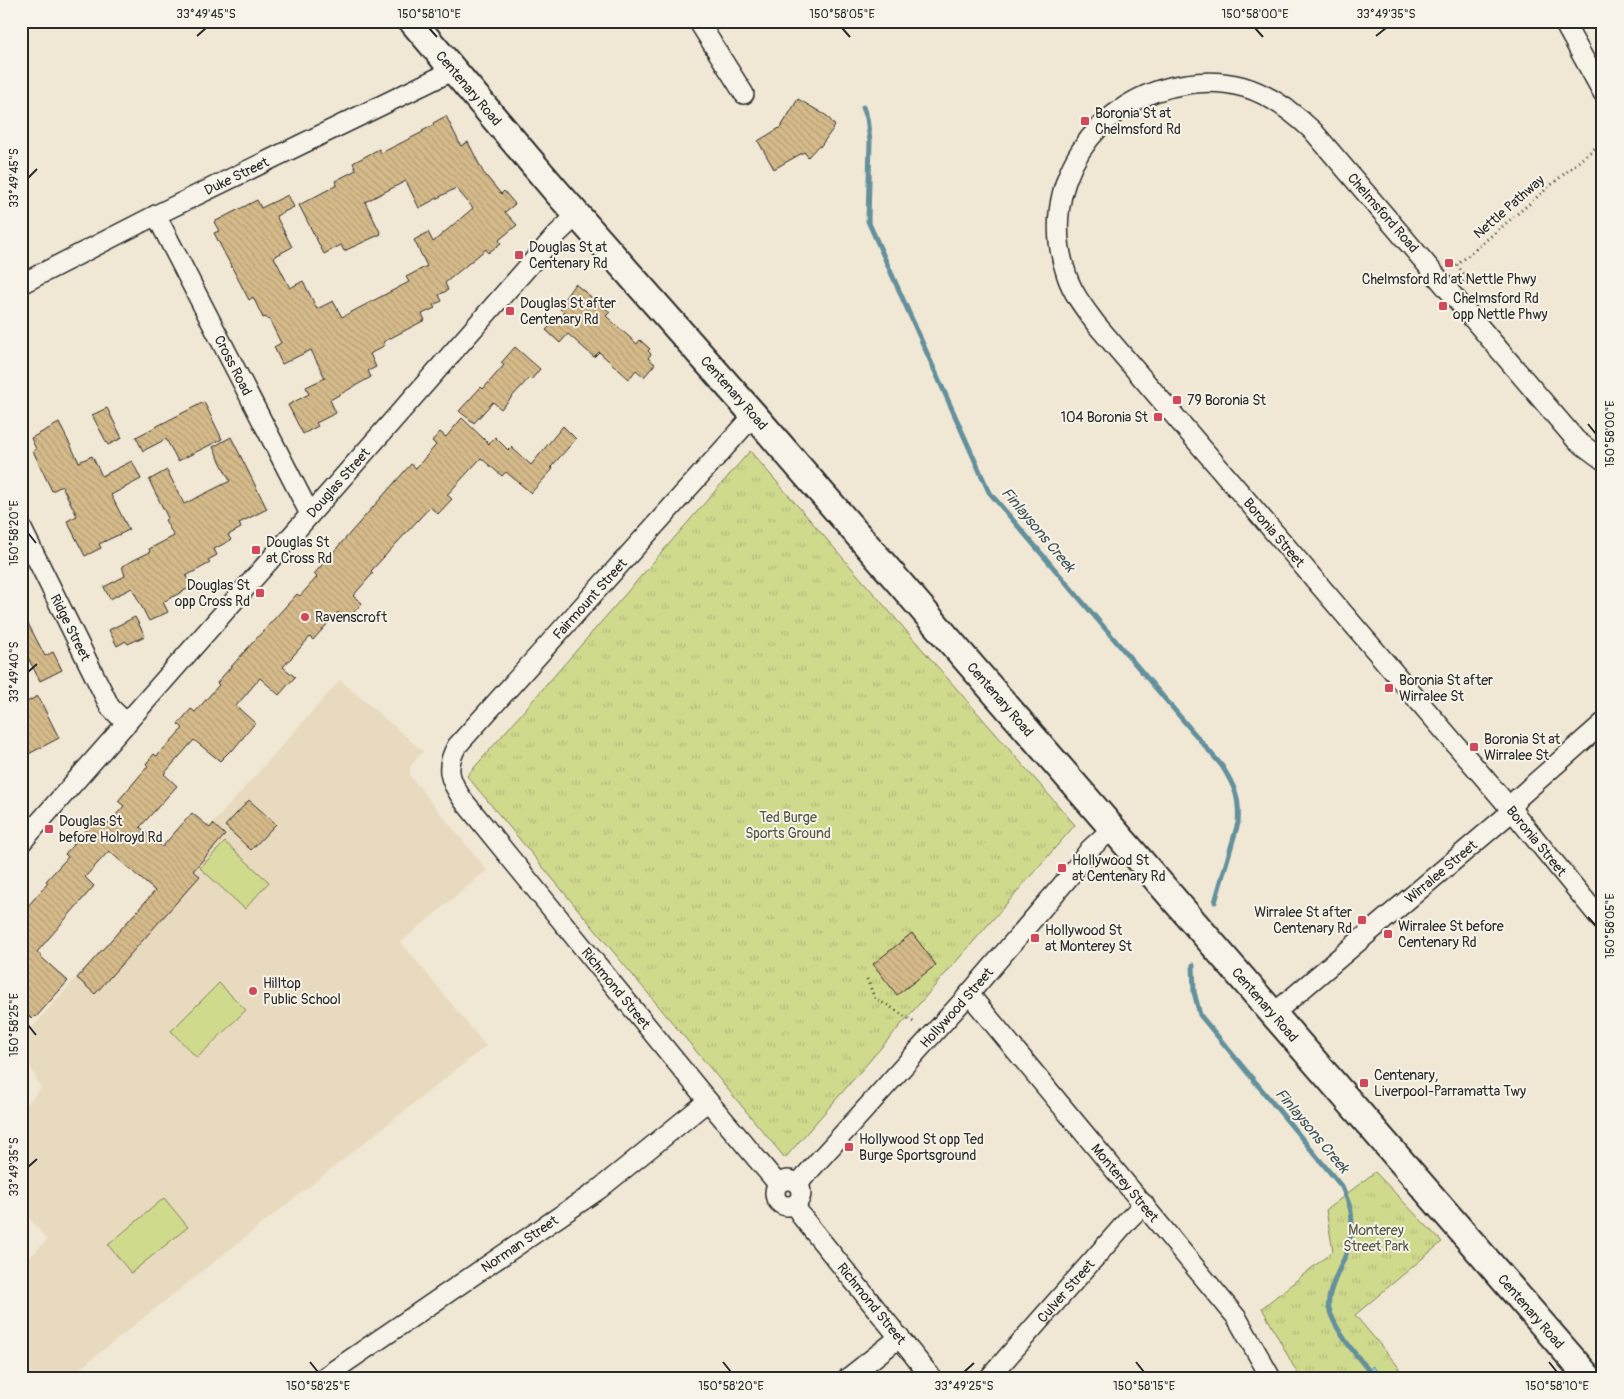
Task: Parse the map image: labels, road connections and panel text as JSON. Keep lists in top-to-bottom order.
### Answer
{
  "streets": {
    "main road": ["Centenary Road"],
    "street": [
      "Duke Street",
      "Chelmsford Road",
      "Cross Road",
      "Douglas Street",
      "Boronia Street",
      "Fairmount Street",
      "Ridge Street",
      "Wirralee Street",
      "Richmond Street",
      "Hollywood Street",
      "Monterey Street",
      "Norman Street",
      "Culver Street"
    ],
    "path": ["Nettle Pathway"]
  },
  "crossings": [
    ["Centenary Road", "Duke Street"],
    ["Centenary Road", "Douglas Street"],
    ["Centenary Road", "Fairmount Street"],
    ["Centenary Road", "Wirralee Street"],
    ["Centenary Road", "Hollywood Street"],
    ["Duke Street", "Cross Road"],
    ["Nettle Pathway", "Chelmsford Road"],
    ["Chelmsford Road", "Boronia Street"],
    ["Cross Road", "Douglas Street"],
    ["Douglas Street", "Ridge Street"],
    ["Boronia Street", "Wirralee Street"],
    ["Fairmount Street", "Richmond Street"],
    ["Richmond Street", "Hollywood Street"],
    ["Richmond Street", "Norman Street"],
    ["Hollywood Street", "Monterey Street"],
    ["Monterey Street", "Culver Street"]
  ],
  "water": ["Finlaysons Creek"],
  "parks": ["Ted Burge Sports Ground", "Monterey Street Park"],
  "places": {
    "transit": [
      "Boronia St at Chelmsford Rd",
      "Douglas St at Centenary Rd",
      "Chelmsford Rd at Nettle Phwy",
      "Chelmsford Rd opp Nettle Phwy",
      "Douglas St after Centenary Rd",
      "79 Boronia St",
      "104 Boronia St",
      "Douglas St at Cross Rd",
      "Douglas St opp Cross Rd",
      "Boronia St after Wirralee St",
      "Boronia St at Wirralee St",
      "Douglas St before Holroyd Rd",
      "Hollywood St at Centenary Rd",
      "Wirralee St after Centenary Rd",
      "Wirralee St before Centenary Rd",
      "Hollywood St at Monterey St",
      "Centenary, Liverpool-Parramatta Twy",
      "Hollywood St opp Ted Burge Sportsground"
    ],
    "other": ["Ravenscroft", "Hilltop Public School"]
  },
  "coordinates": [
    "33°49'45\"S",
    "150°58'10\"E",
    "150°58'05\"E",
    "150°58'00\"E",
    "33°49'35\"S",
    "150°58'20\"E",
    "33°49'40\"S",
    "150°58'25\"E",
    "33°49'25\"S",
    "150°58'15\"E"
  ]
}
